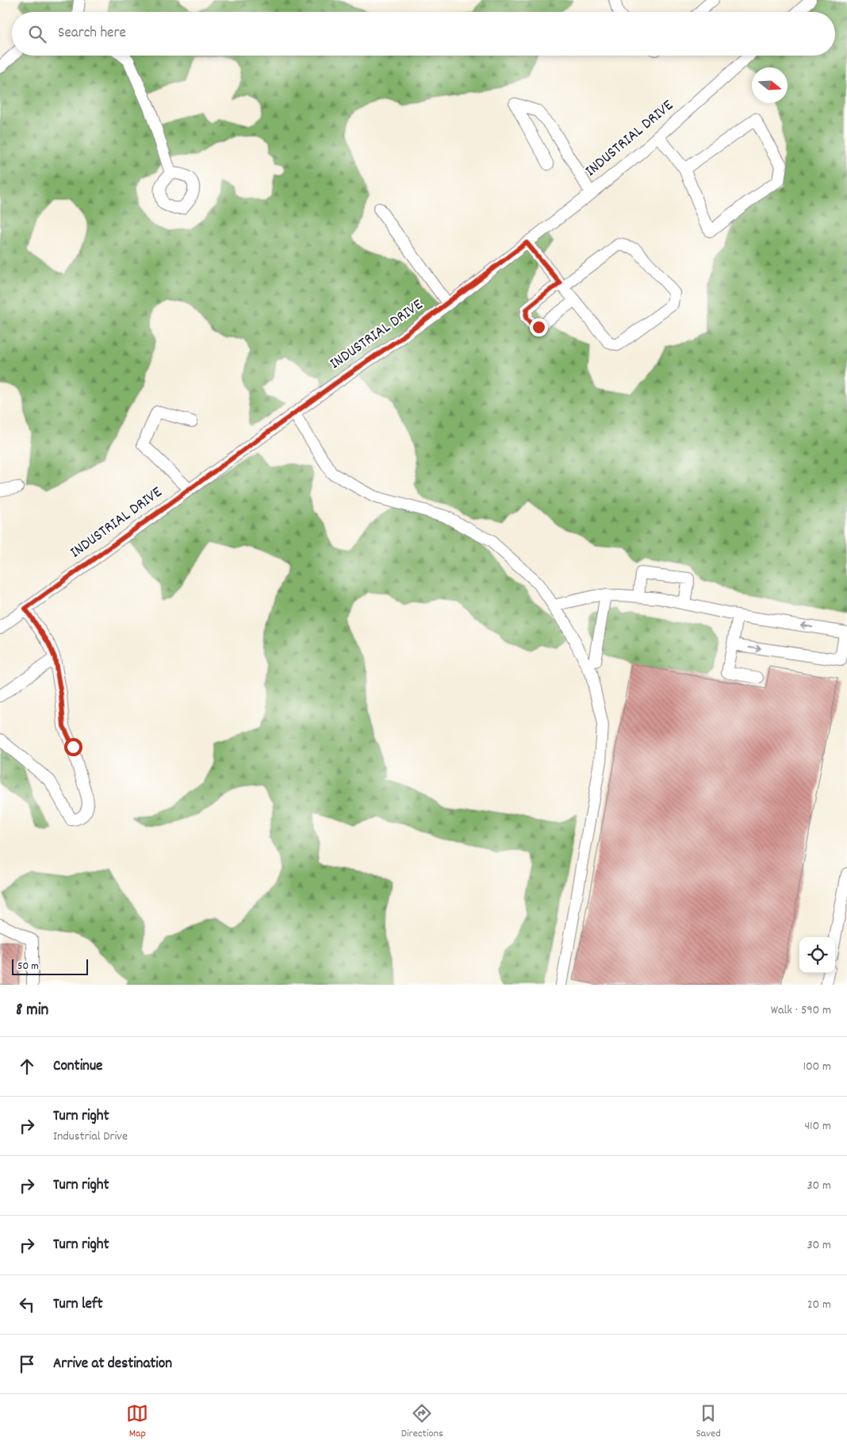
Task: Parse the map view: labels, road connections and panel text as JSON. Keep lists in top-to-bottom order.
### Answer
{
  "streets": {
    "street": ["INDUSTRIAL DRIVE"]
  },
  "scale_bar": "50 m",
  "north": "right",
  "page": {
    "search": "Search here",
    "scale": "50 m",
    "heading": ["8 min", "Walk · 590 m"],
    "list": [
      ["Continue", "100 m"],
      ["Turn right", "Industrial Drive", "410 m"],
      ["Turn right", "30 m"],
      ["Turn right", "30 m"],
      ["Turn left", "20 m"],
      "Arrive at destination"
    ],
    "nav": ["Map", "Directions", "Saved"]
  }
}
